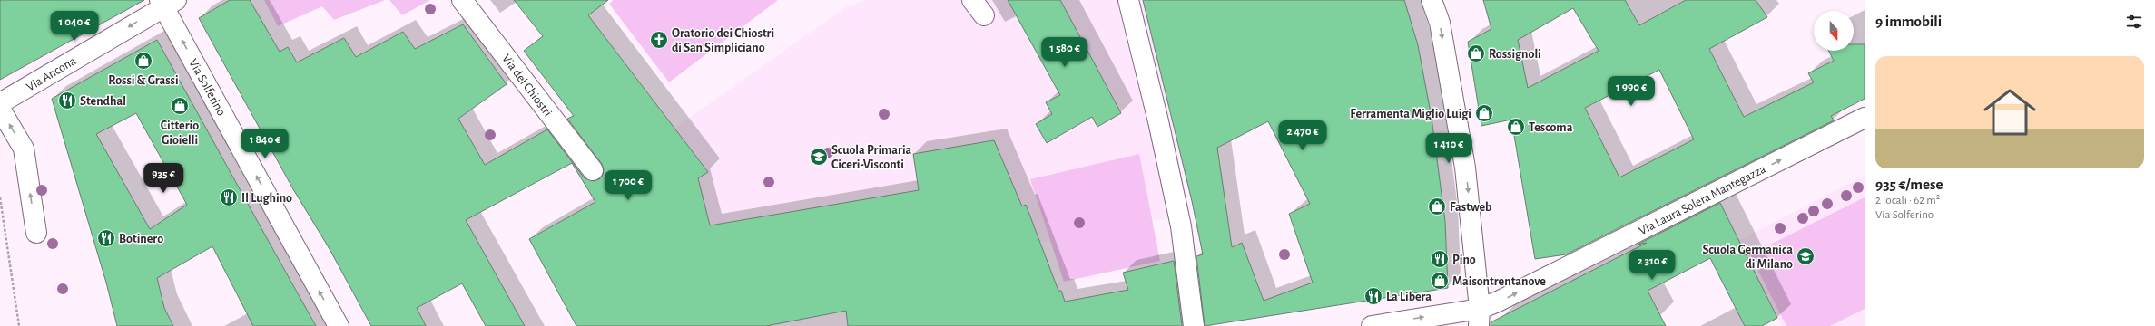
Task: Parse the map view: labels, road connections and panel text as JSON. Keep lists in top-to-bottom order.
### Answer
{
  "streets": {
    "street": [
      "Via Ancona",
      "Via dei Chiostri",
      "Via Solferino",
      "Via Laura Solera Mantegazza"
    ]
  },
  "crossings": [
    ["Via Ancona", "Via Solferino"]
  ],
  "one_way": ["Via Ancona", "Via Solferino", "Via Laura Solera Mantegazza"],
  "places": {
    "church": ["Oratorio dei Chiostri di San Simpliciano"],
    "shop": [
      "Rossignoli",
      "Rossi & Grassi",
      "Citterio Gioielli",
      "Ferramenta Miglio Luigi",
      "Tescoma",
      "Fastweb",
      "Maisontrentanove"
    ],
    "restaurant": [
      "Stendhal",
      "Il Lughino",
      "Botinero",
      "Pino",
      "La Libera"
    ],
    "school or university": ["Scuola Primaria Ciceri-Visconti", "Scuola Germanica di Milano"]
  },
  "north": "bottom",
  "page": {
    "heading": "9 immobili",
    "price": [
      "1 040 €",
      "1 580 €",
      "1 990 €",
      "2 470 €",
      "1 840 €",
      "1 410 €",
      "935 €",
      "1 700 €",
      "2 310 €"
    ],
    "list": [
      {
        "name": "935 €/mese",
        "note": "2 locali · 62 m² · Via Solferino"
      }
    ]
  }
}
